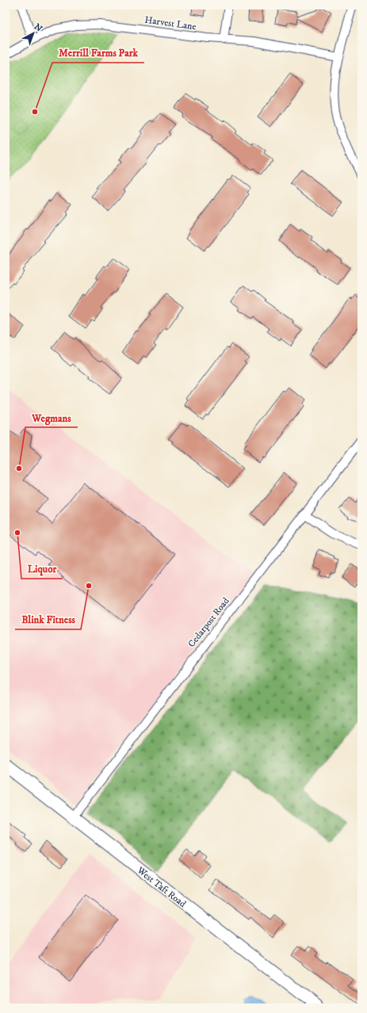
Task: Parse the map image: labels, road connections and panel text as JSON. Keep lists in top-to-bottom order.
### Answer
{
  "streets": {
    "main road": ["West Taft Road"],
    "street": ["Harvest Lane", "Cedarpost Road"]
  },
  "crossings": [
    ["Cedarpost Road", "West Taft Road"]
  ],
  "places": [
    "Merrill Farms Park",
    "Wegmans",
    "Liquor",
    "Blink Fitness"
  ],
  "north": "top right"
}
